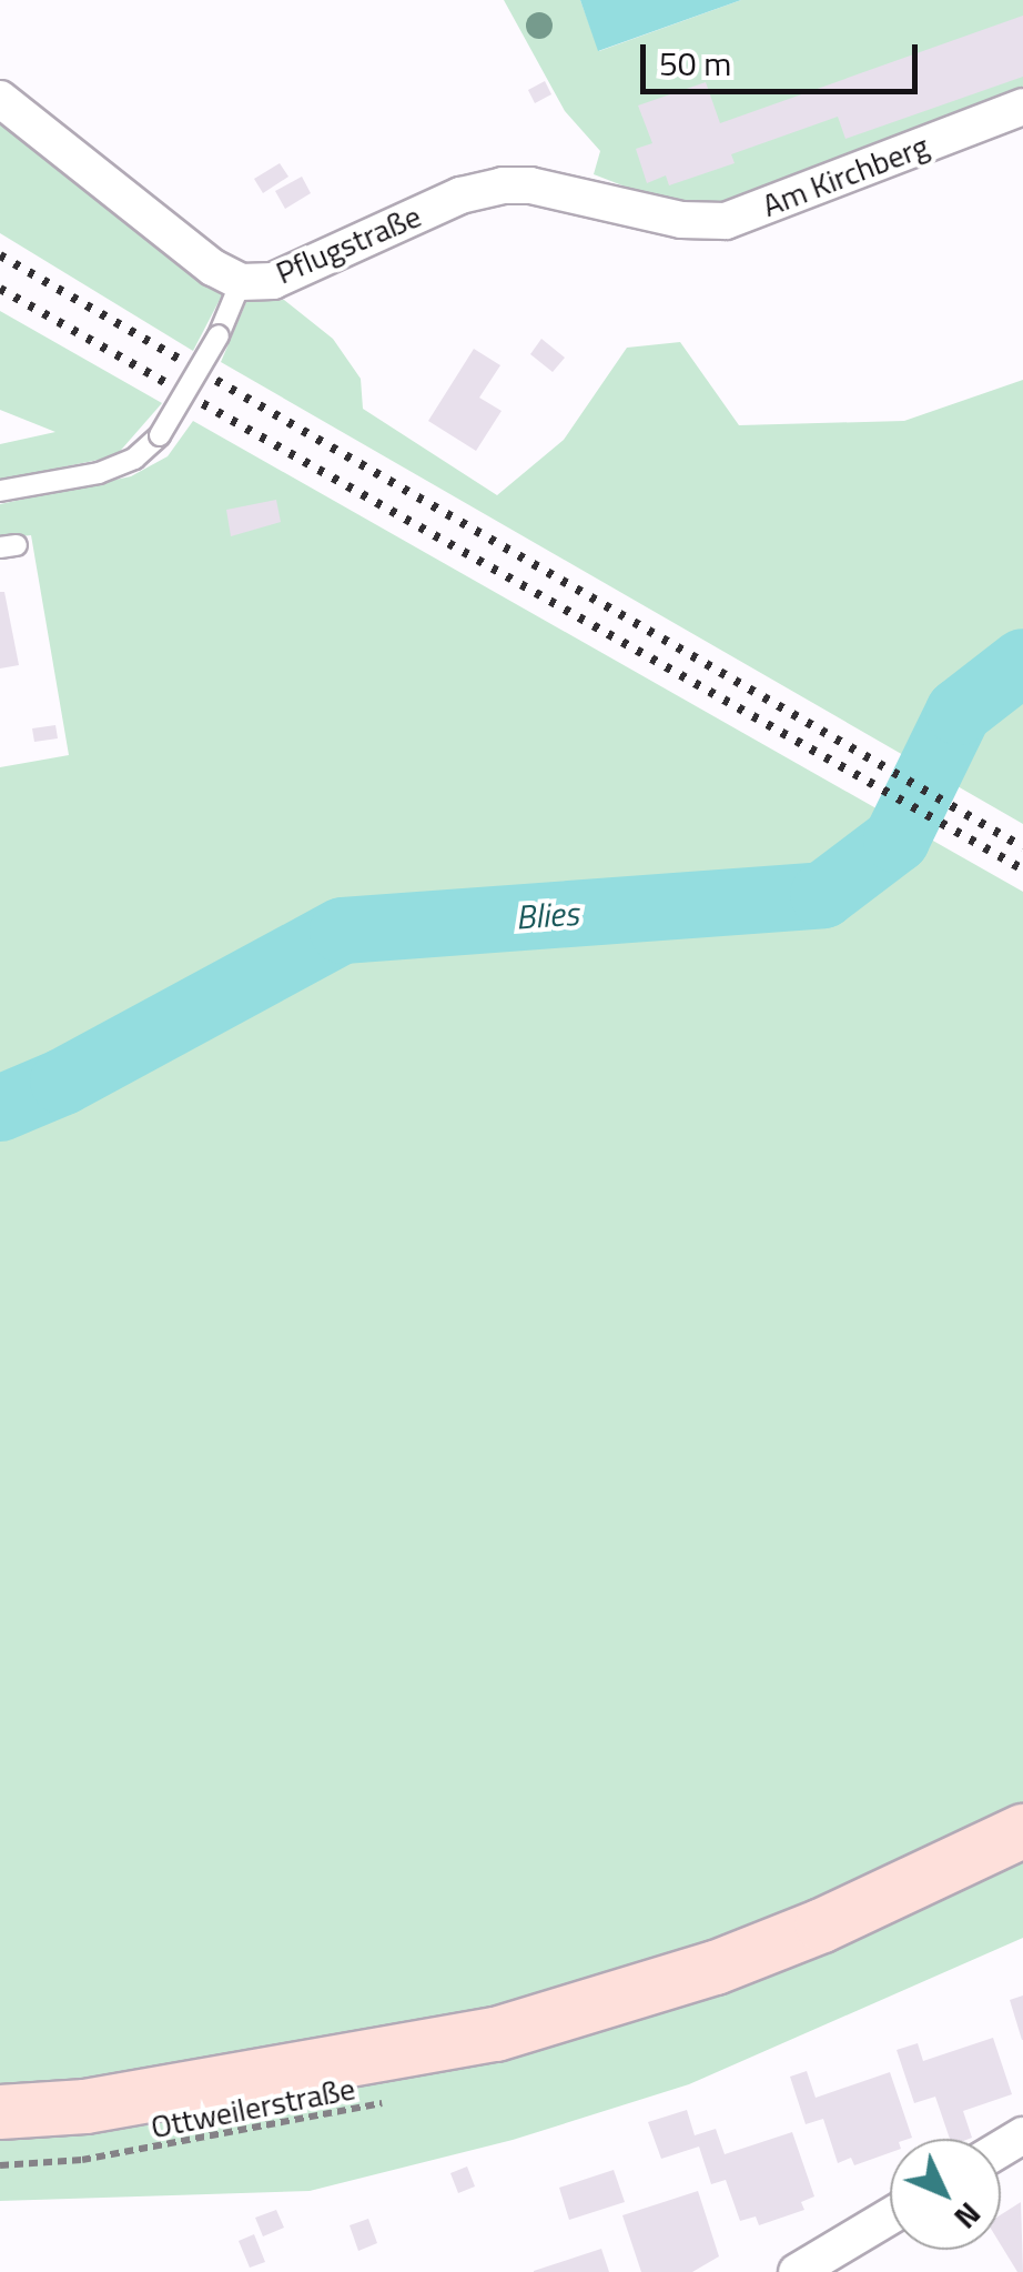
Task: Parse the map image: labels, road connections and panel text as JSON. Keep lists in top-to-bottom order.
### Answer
{
  "streets": {
    "main road": ["Ottweilerstraße"],
    "street": ["Am Kirchberg", "Pflugstraße"]
  },
  "crossings": [
    ["Am Kirchberg", "Pflugstraße"]
  ],
  "water": ["Blies"],
  "scale_bar": "50 m",
  "north": "bottom right"
}
